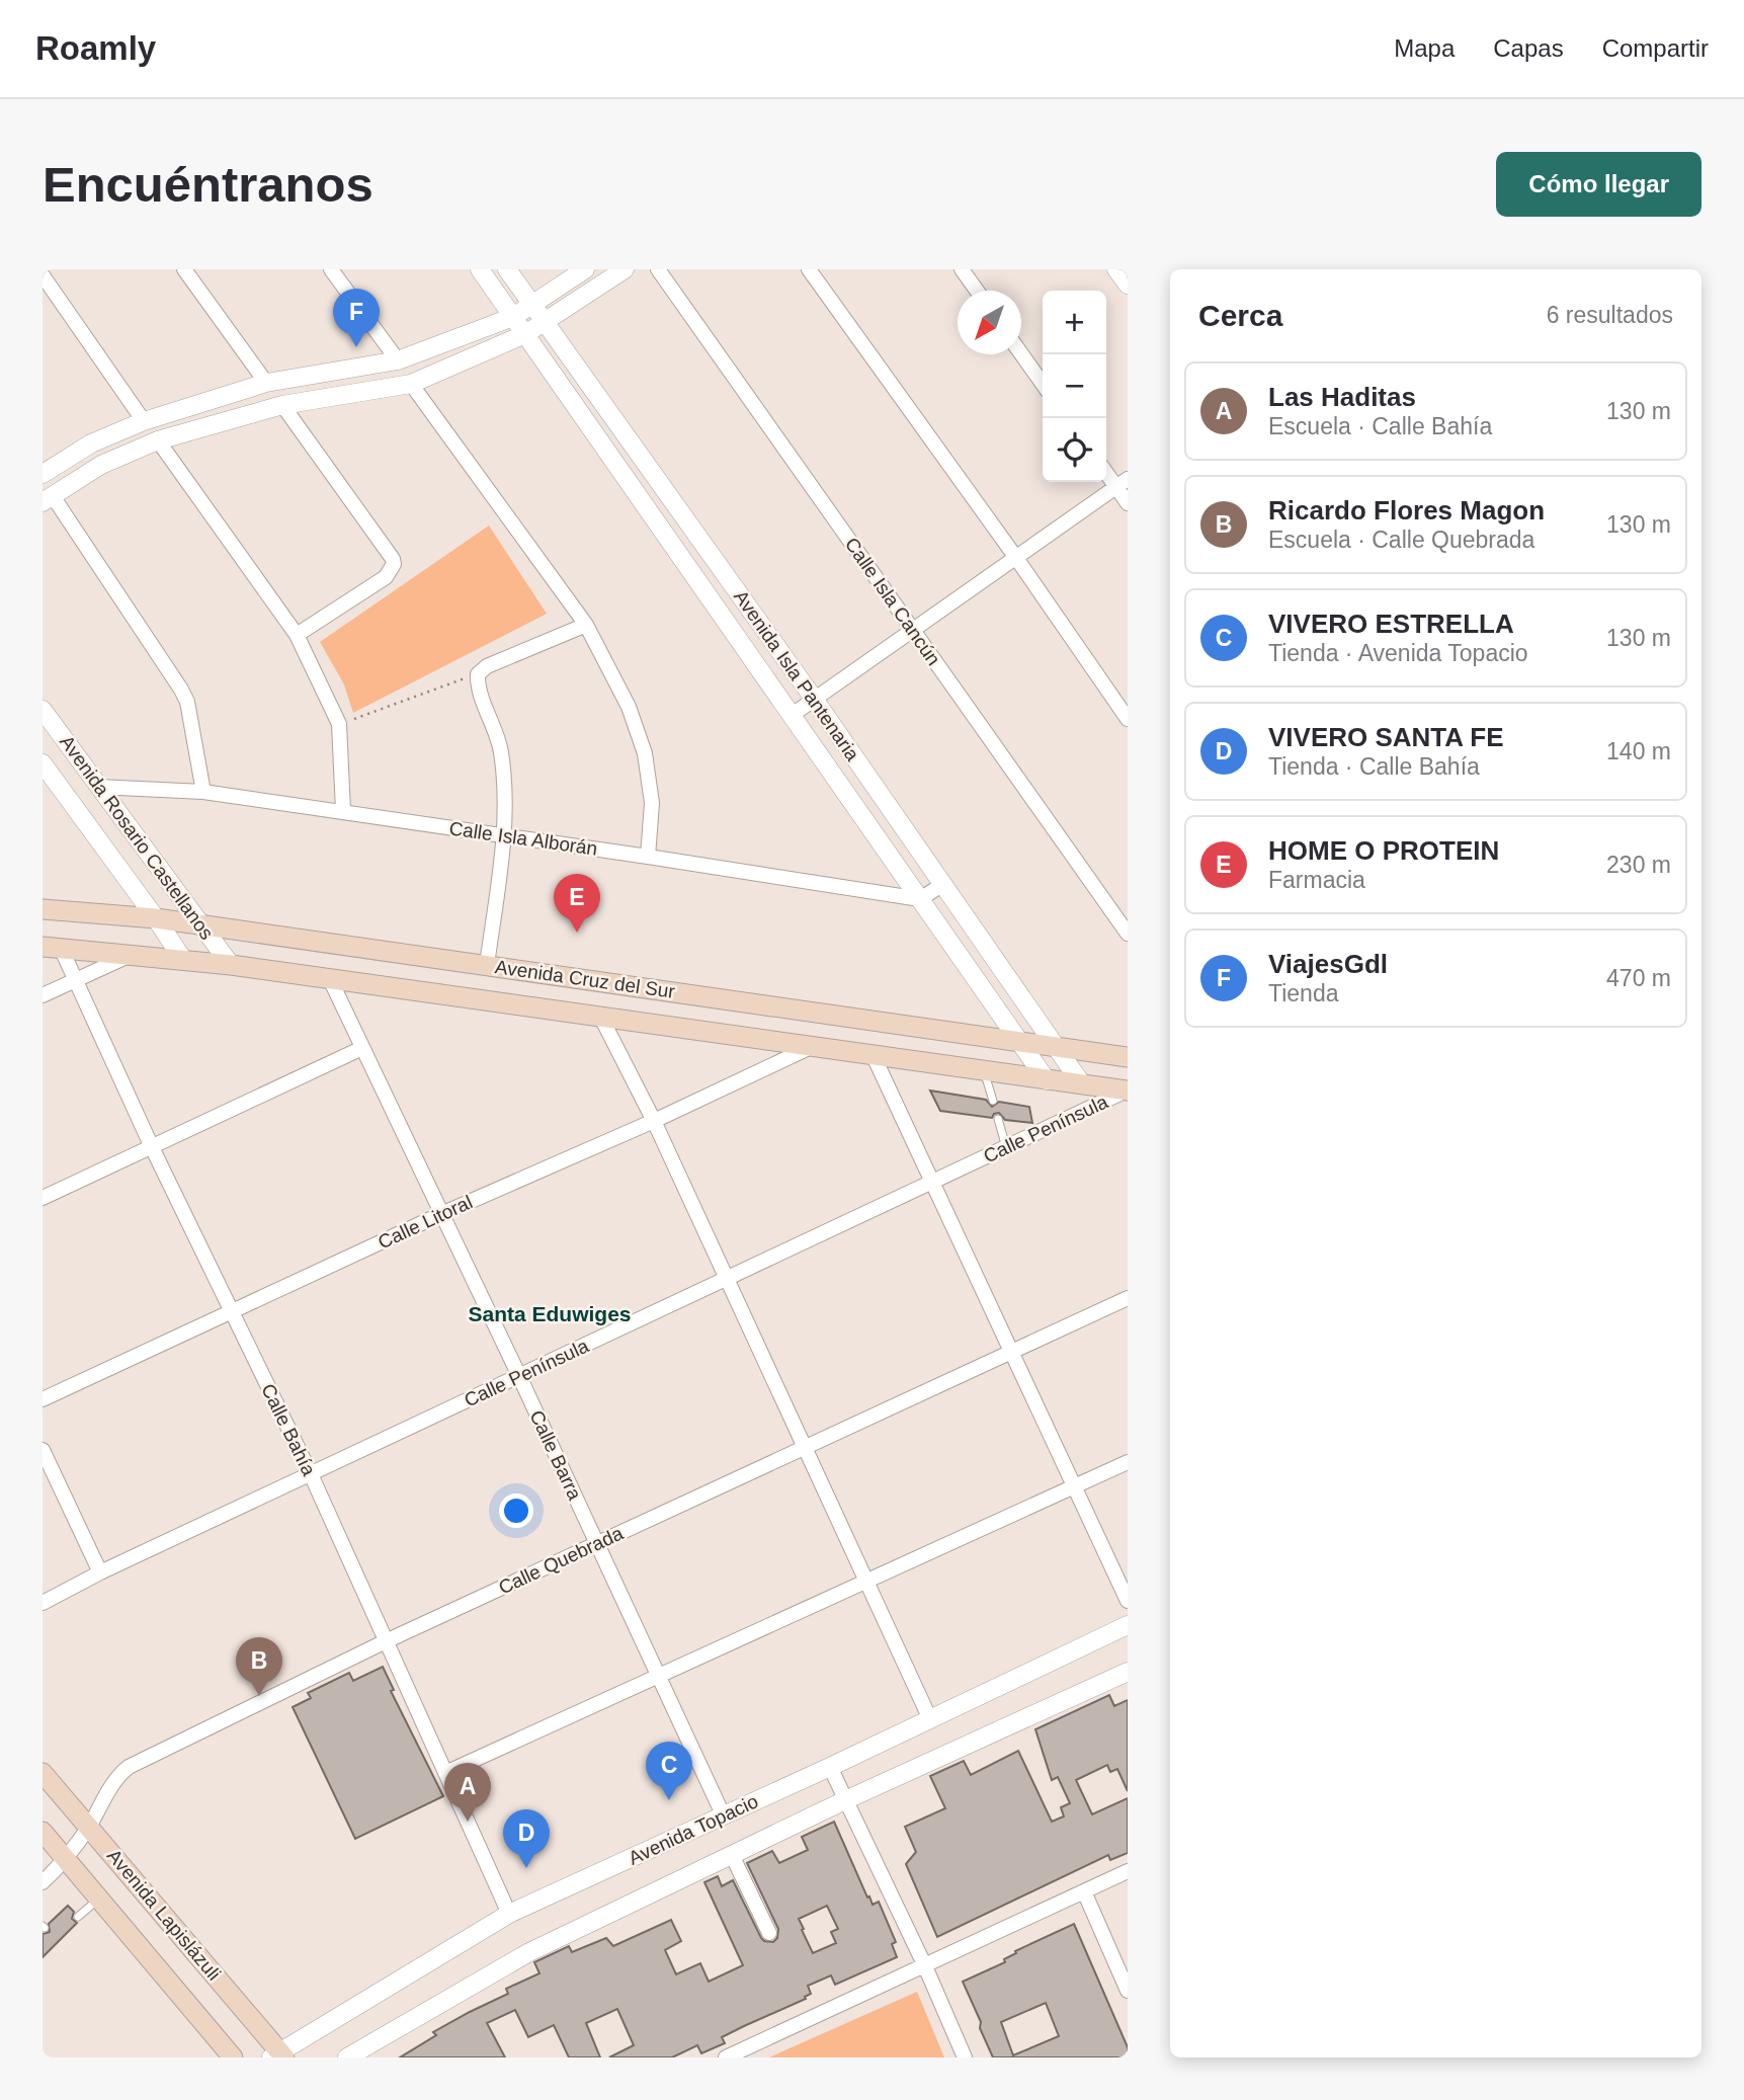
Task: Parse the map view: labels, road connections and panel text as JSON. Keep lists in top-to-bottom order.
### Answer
{
  "streets": {
    "main road": ["Avenida Cruz del Sur", "Avenida Lapislázuli"],
    "street": [
      "Calle Isla Cancún",
      "Avenida Isla Pantenaria",
      "Avenida Rosario Castellanos",
      "Calle Isla Alborán",
      "Calle Península",
      "Calle Litoral",
      "Calle Bahía",
      "Calle Barra",
      "Calle Quebrada",
      "Avenida Topacio"
    ]
  },
  "crossings": [
    ["Avenida Isla Pantenaria", "Calle Isla Alborán"],
    ["Avenida Isla Pantenaria", "Avenida Cruz del Sur"],
    ["Avenida Rosario Castellanos", "Calle Isla Alborán"],
    ["Avenida Rosario Castellanos", "Avenida Cruz del Sur"],
    ["Avenida Cruz del Sur", "Calle Península"],
    ["Avenida Cruz del Sur", "Calle Litoral"],
    ["Avenida Cruz del Sur", "Calle Bahía"],
    ["Avenida Cruz del Sur", "Calle Barra"],
    ["Calle Península", "Calle Bahía"],
    ["Calle Península", "Calle Barra"],
    ["Calle Litoral", "Calle Bahía"],
    ["Calle Litoral", "Calle Barra"],
    ["Calle Bahía", "Calle Quebrada"],
    ["Calle Bahía", "Avenida Topacio"],
    ["Calle Barra", "Calle Quebrada"],
    ["Calle Barra", "Avenida Topacio"],
    ["Calle Quebrada", "Avenida Lapislázuli"],
    ["Avenida Topacio", "Avenida Lapislázuli"]
  ],
  "districts": ["Santa Eduwiges"],
  "north": "bottom left",
  "page": {
    "header": "Roamly",
    "nav": ["Mapa", "Capas", "Compartir"],
    "buttons": "Cómo llegar",
    "title": "Encuéntranos",
    "heading": ["Cerca", "6 resultados"],
    "pins": [
      "F",
      "E",
      "B",
      "C",
      "A",
      "D"
    ],
    "map_buttons": ["+", "−"],
    "list": [
      {
        "mark": "A",
        "name": "Las Haditas",
        "note": "Escuela · Calle Bahía",
        "value": "130 m"
      },
      {
        "mark": "B",
        "name": "Ricardo Flores Magon",
        "note": "Escuela · Calle Quebrada",
        "value": "130 m"
      },
      {
        "mark": "C",
        "name": "VIVERO ESTRELLA",
        "note": "Tienda · Avenida Topacio",
        "value": "130 m"
      },
      {
        "mark": "D",
        "name": "VIVERO SANTA FE",
        "note": "Tienda · Calle Bahía",
        "value": "140 m"
      },
      {
        "mark": "E",
        "name": "HOME O PROTEIN",
        "note": "Farmacia",
        "value": "230 m"
      },
      {
        "mark": "F",
        "name": "ViajesGdl",
        "note": "Tienda",
        "value": "470 m"
      }
    ]
  }
}
